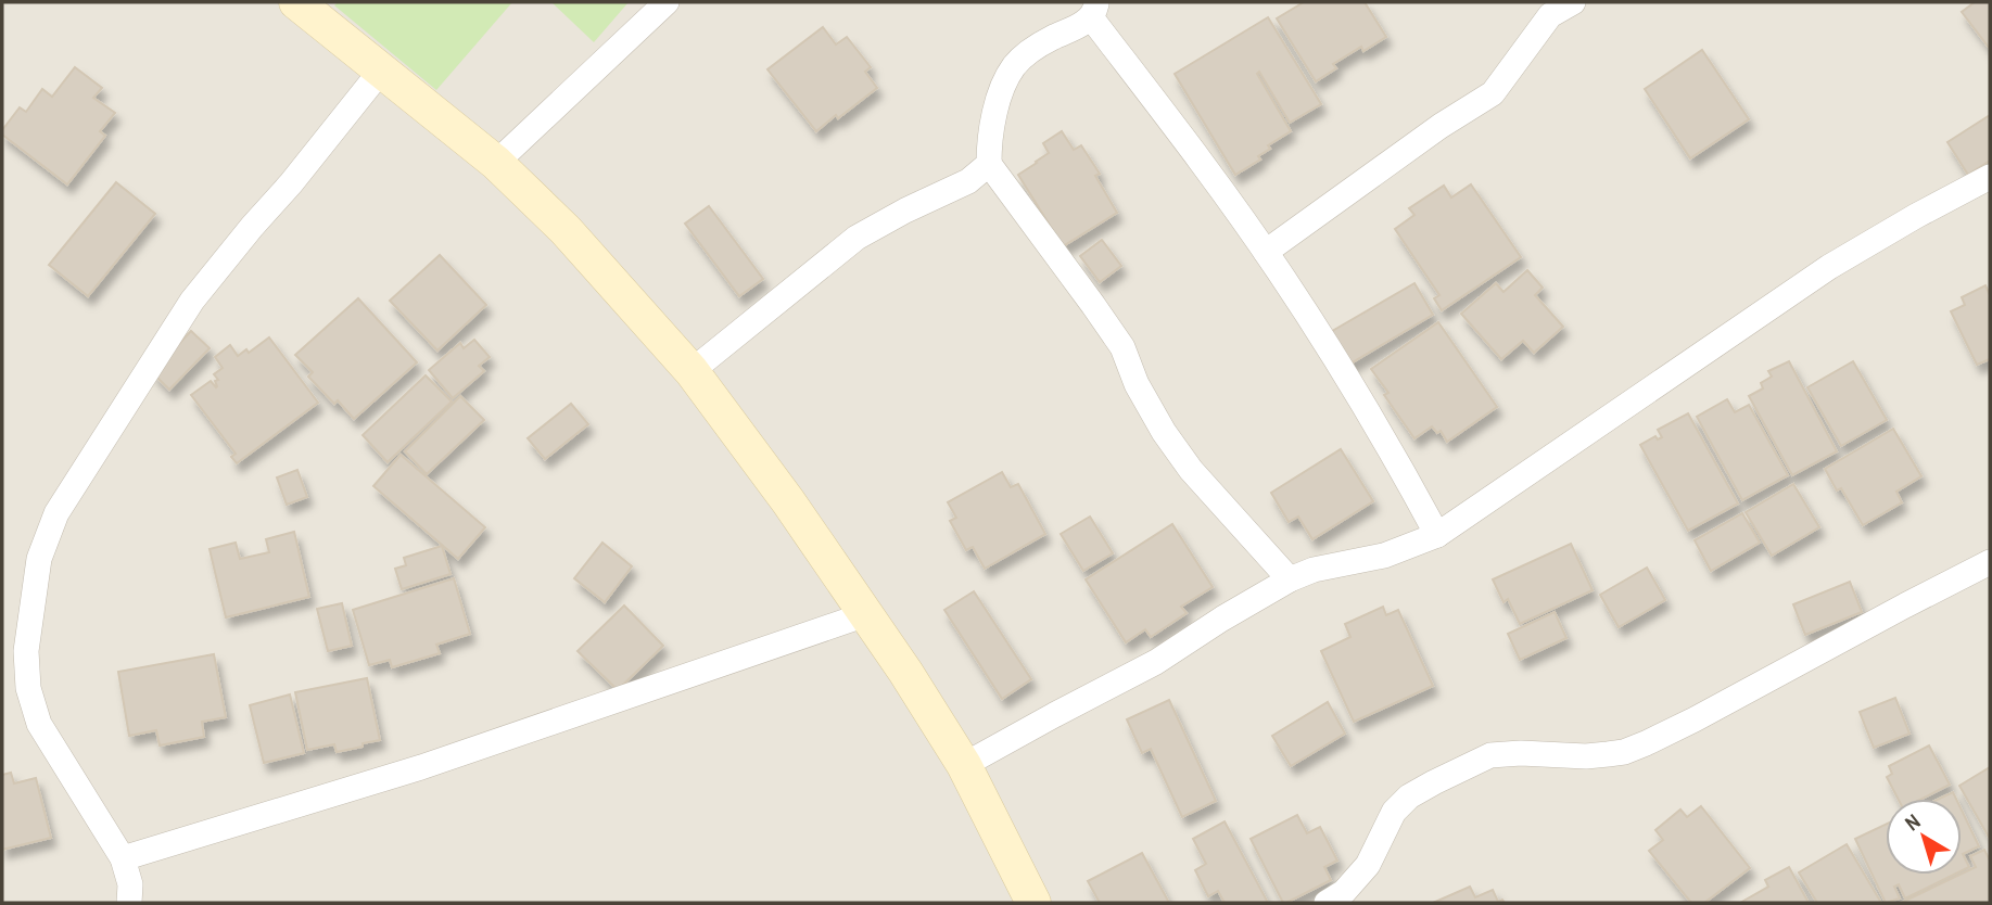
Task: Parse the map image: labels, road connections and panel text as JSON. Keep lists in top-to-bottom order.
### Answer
{
  "north": "top left"
}
